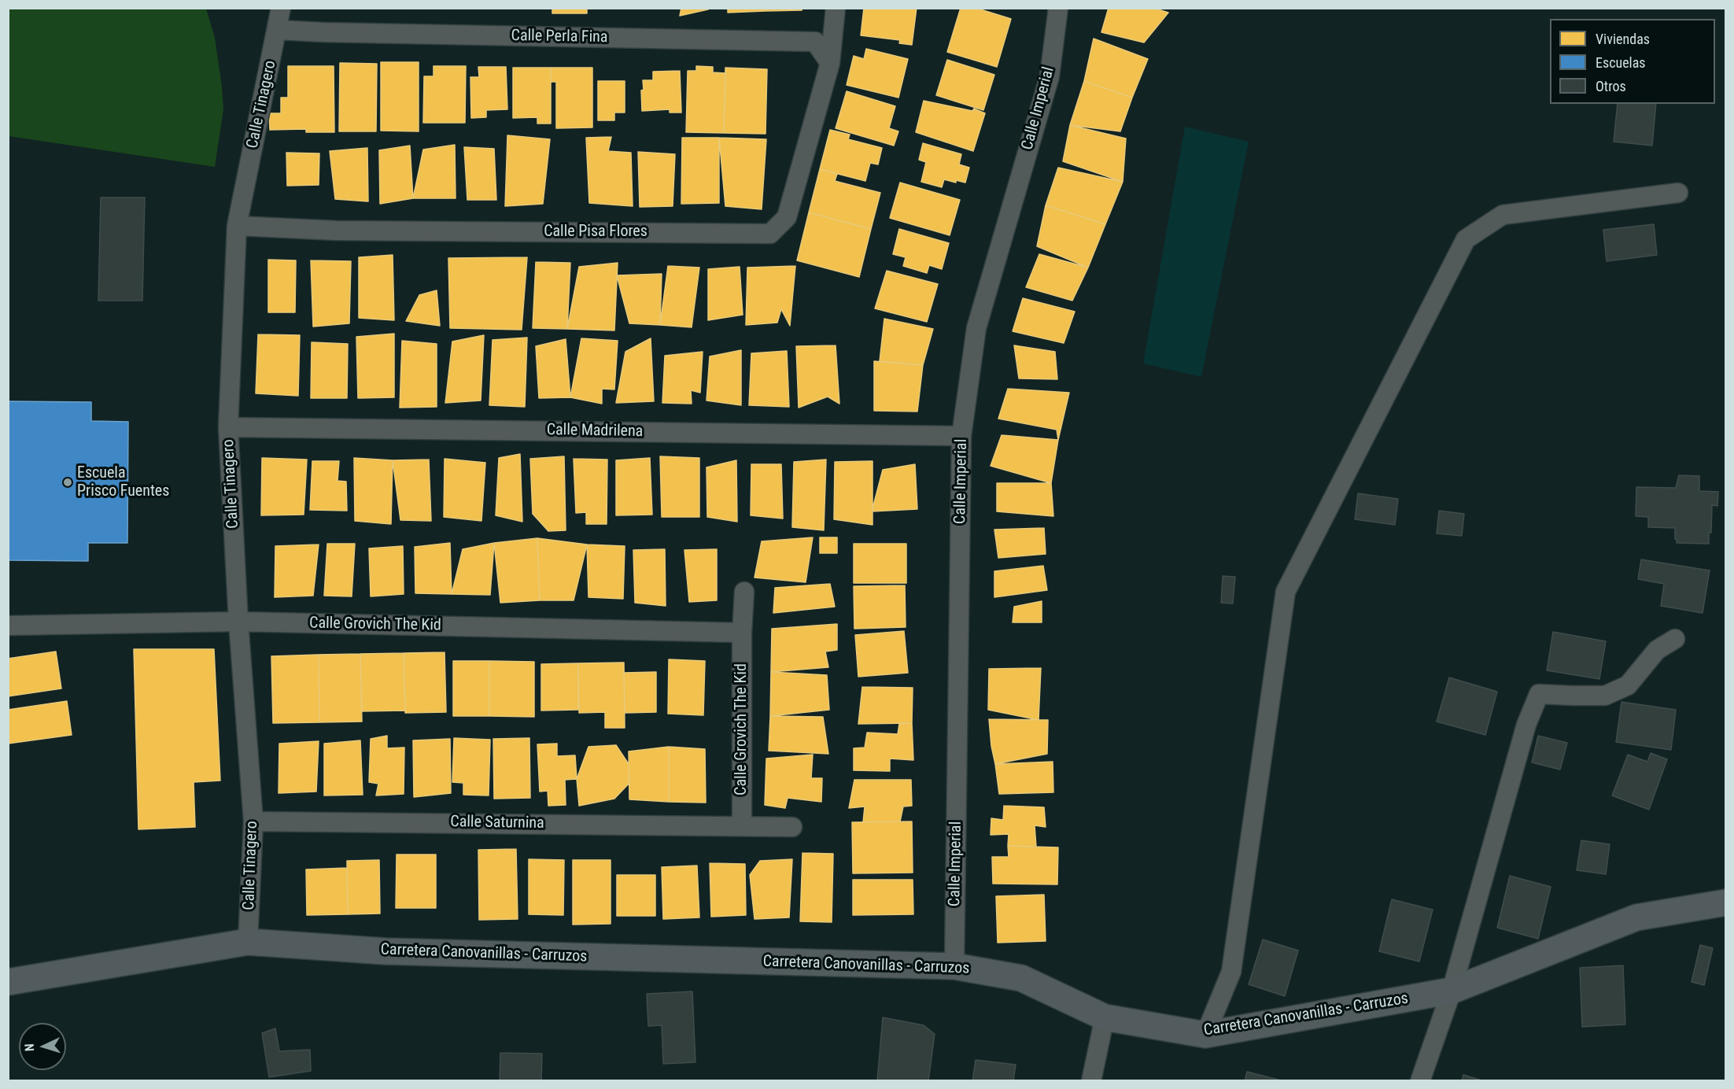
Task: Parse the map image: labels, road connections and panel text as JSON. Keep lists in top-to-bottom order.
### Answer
{
  "streets": {
    "street": [
      "Calle Perla Fina",
      "Calle Tinagero",
      "Calle Imperial",
      "Calle Pisa Flores",
      "Calle Madrilena",
      "Calle Grovich The Kid",
      "Calle Saturnina",
      "Carretera Canovanillas - Carruzos"
    ]
  },
  "crossings": [
    ["Calle Perla Fina", "Calle Tinagero"],
    ["Calle Perla Fina", "Calle Pisa Flores"],
    ["Calle Tinagero", "Calle Pisa Flores"],
    ["Calle Tinagero", "Calle Madrilena"],
    ["Calle Tinagero", "Calle Grovich The Kid"],
    ["Calle Tinagero", "Calle Saturnina"],
    ["Calle Tinagero", "Carretera Canovanillas - Carruzos"],
    ["Calle Imperial", "Calle Madrilena"],
    ["Calle Imperial", "Carretera Canovanillas - Carruzos"],
    ["Calle Grovich The Kid", "Calle Saturnina"]
  ],
  "places": ["Escuela Prisco Fuentes"],
  "legend": ["Viviendas", "Escuelas", "Otros"],
  "north": "left"
}
